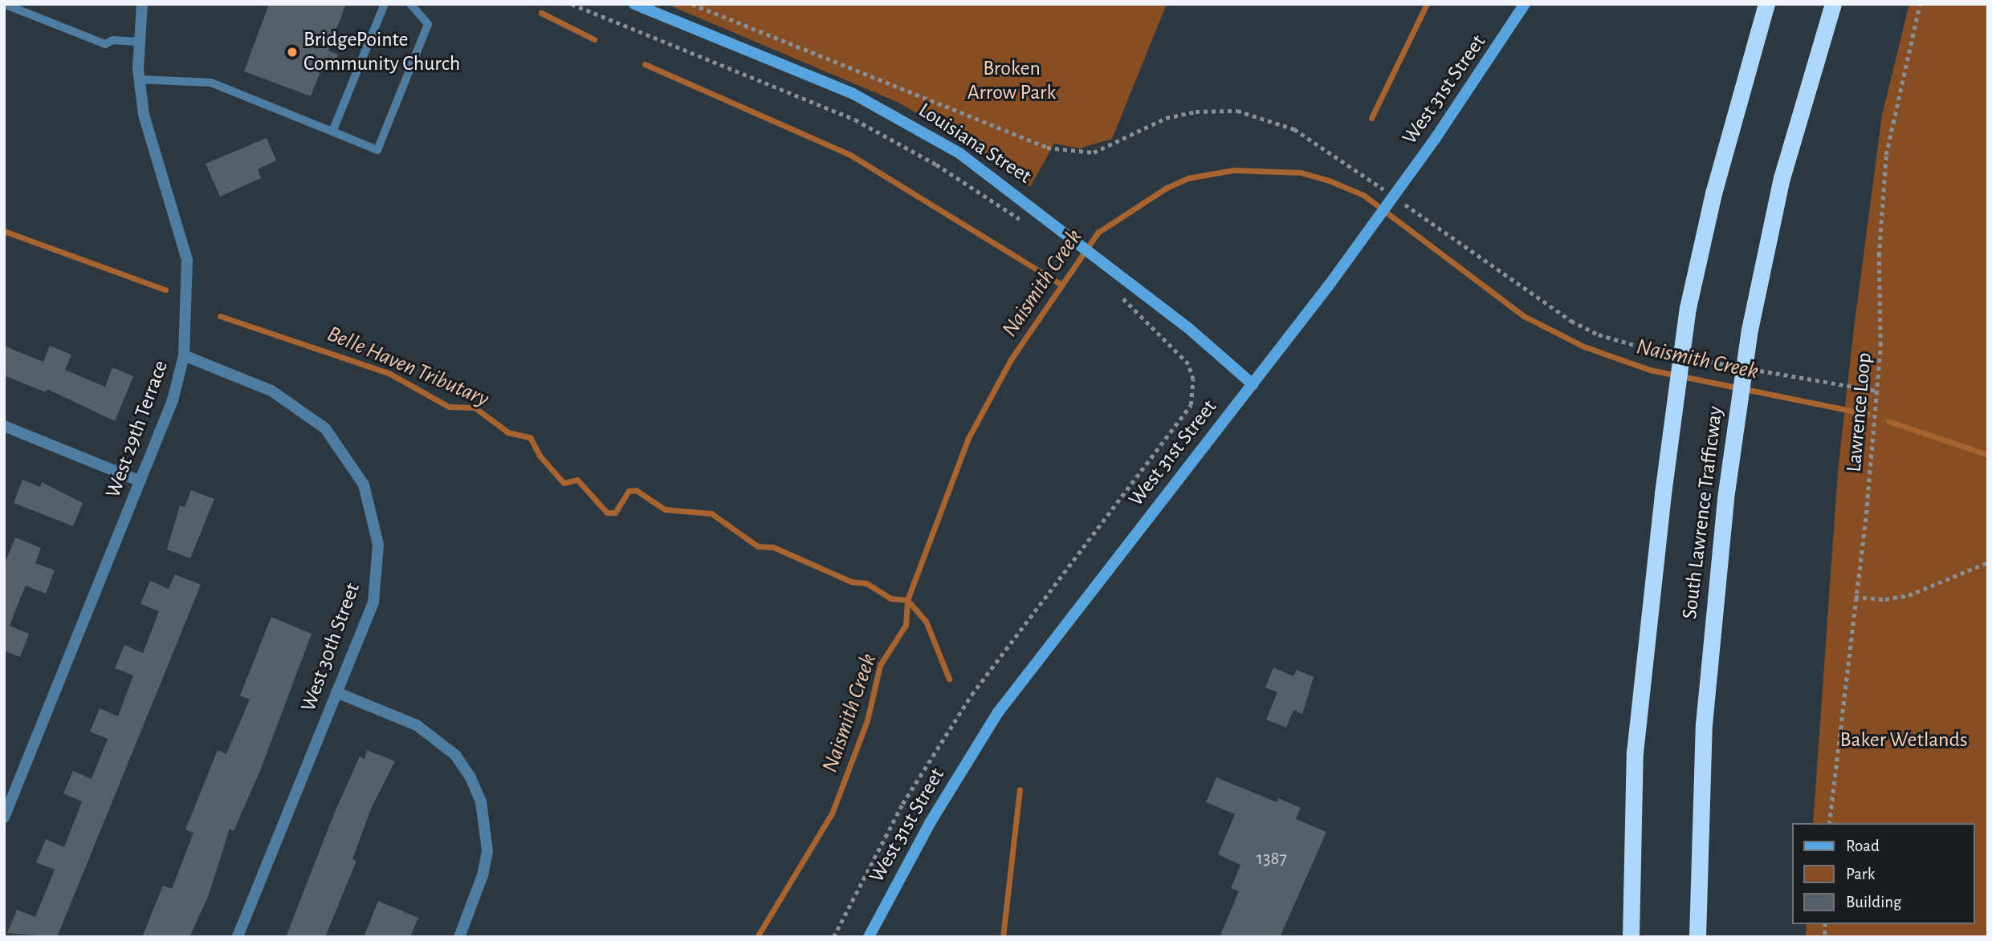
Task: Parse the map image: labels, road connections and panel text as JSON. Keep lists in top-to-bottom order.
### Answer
{
  "streets": {
    "highway": ["South Lawrence Trafficway"],
    "main road": ["West 31st Street", "Louisiana Street"],
    "street": ["West 29th Terrace", "West 30th Street"],
    "path": ["Lawrence Loop"]
  },
  "crossings": [
    ["West 31st Street", "Louisiana Street"],
    ["West 29th Terrace", "West 30th Street"]
  ],
  "water": ["Naismith Creek", "Belle Haven Tributary"],
  "parks": ["Broken Arrow Park", "Baker Wetlands"],
  "places": ["BridgePointe Community Church"],
  "house_numbers": ["1387"],
  "legend": ["Road", "Park", "Building"]
}
